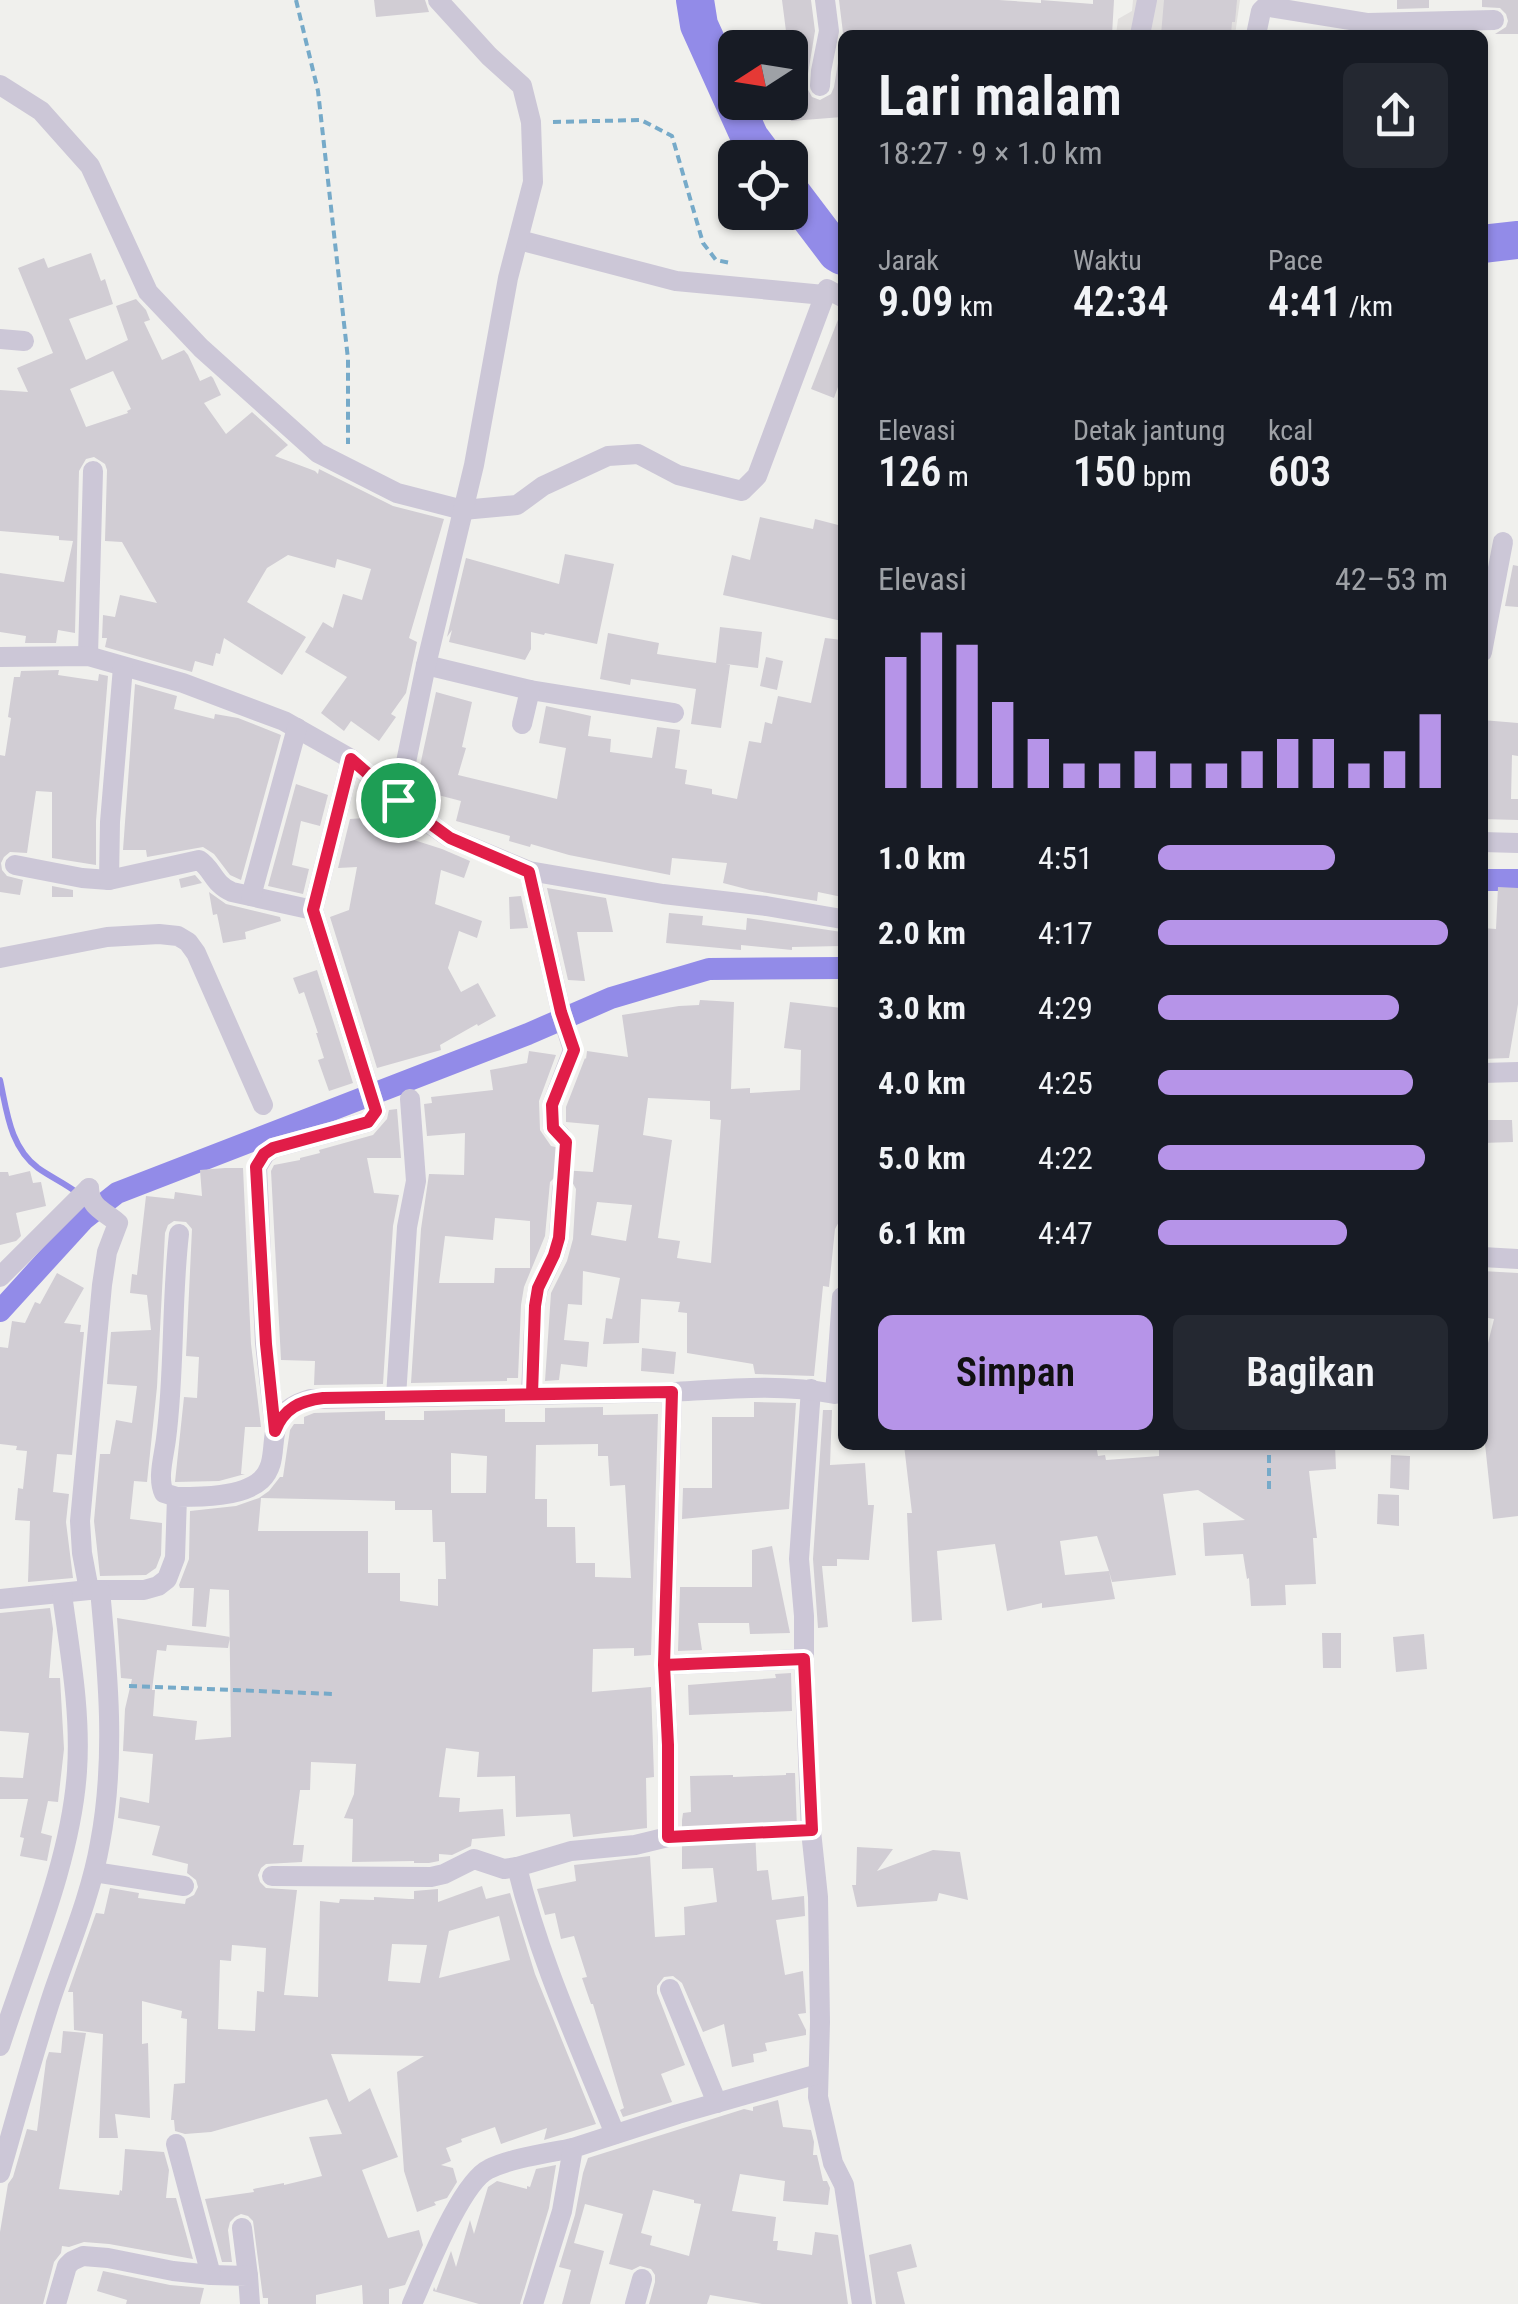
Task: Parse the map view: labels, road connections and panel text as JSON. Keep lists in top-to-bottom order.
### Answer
{
  "north": "left",
  "page": {
    "heading": ["Lari malam", "18:27 · 9 × 1.0 km"],
    "stats": [
      ["Jarak", "9.09 km"],
      ["Waktu", "42:34"],
      ["Pace", "4:41 /km"],
      ["Elevasi", "126 m"],
      ["Detak jantung", "150 bpm"],
      ["kcal", "603"]
    ],
    "chart": ["Elevasi", "42–53 m"],
    "list": [
      {
        "name": "1.0 km",
        "note": "4:51"
      },
      {
        "name": "2.0 km",
        "note": "4:17"
      },
      {
        "name": "3.0 km",
        "note": "4:29"
      },
      {
        "name": "4.0 km",
        "note": "4:25"
      },
      {
        "name": "5.0 km",
        "note": "4:22"
      },
      {
        "name": "6.1 km",
        "note": "4:47"
      }
    ],
    "buttons": ["Simpan", "Bagikan"]
  }
}
